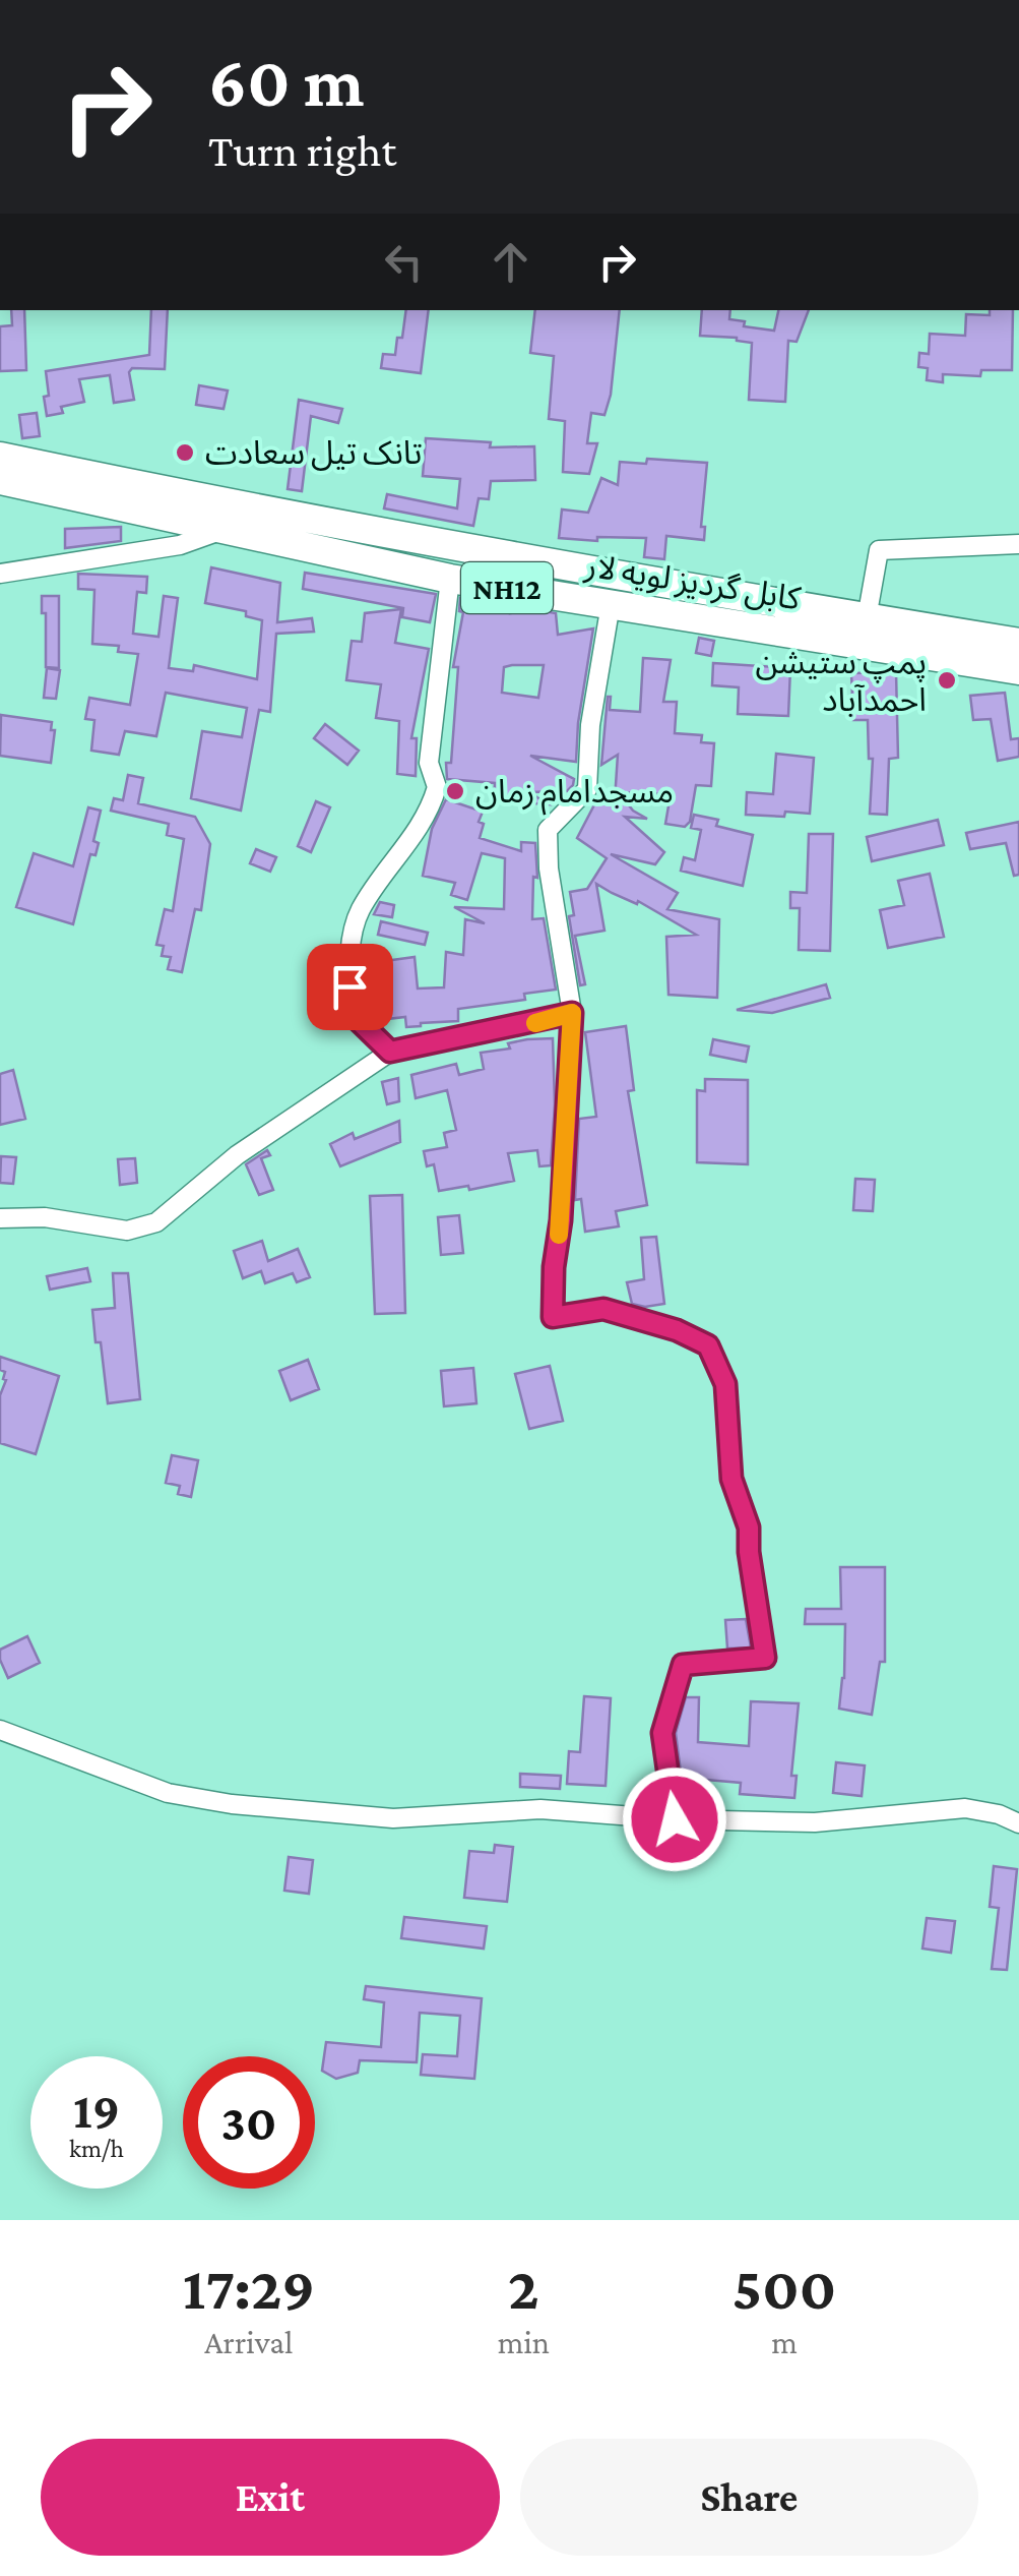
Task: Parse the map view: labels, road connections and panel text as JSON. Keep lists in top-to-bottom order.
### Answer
{
  "streets": {
    "highway": ["کابل گردیز لویه لار", "NH12"]
  },
  "places": ["تانک تیل سعادت", "پمپ ستیشن احمدآباد", "مسجدامام زمان"],
  "page": {
    "turn": ["60 m", "Turn right"],
    "speed": "19 km/h",
    "limit": "30",
    "eta": [
      "17:29",
      "Arrival",
      "2",
      "min",
      "500",
      "m"
    ],
    "buttons": ["Exit", "Share"]
  }
}
